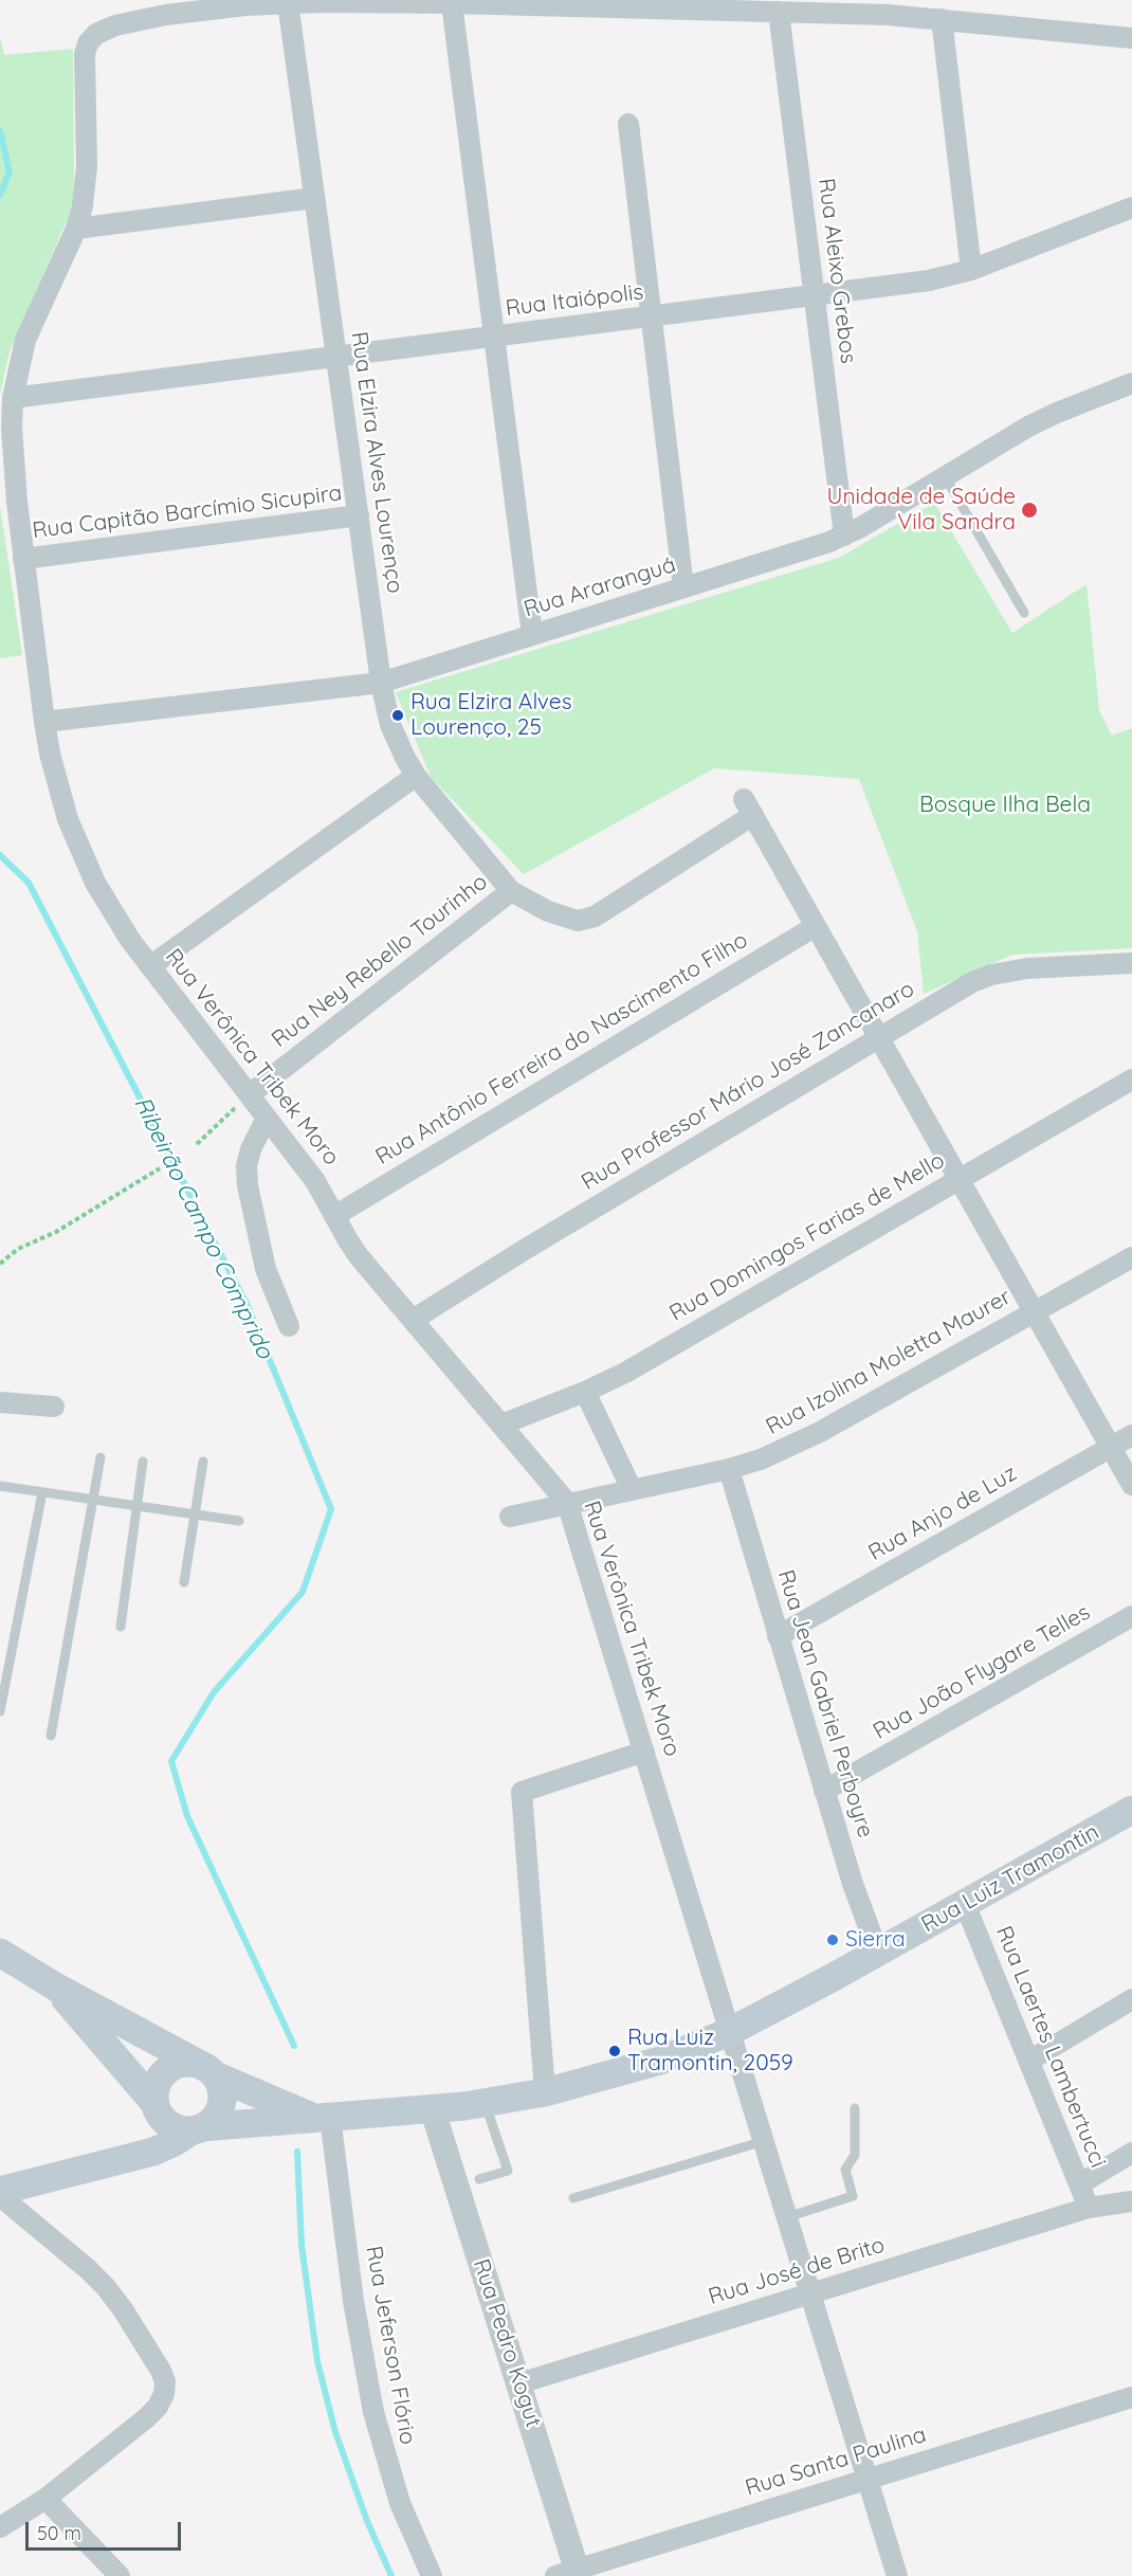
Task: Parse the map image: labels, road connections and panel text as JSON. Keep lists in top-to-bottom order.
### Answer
{
  "streets": {
    "main road": ["Rua Luiz Tramontin"],
    "street": [
      "Rua Aleixo Grebos",
      "Rua Itaiópolis",
      "Rua Elzira Alves Lourenço",
      "Rua Capitão Barcímio Sicupira",
      "Rua Araranguá",
      "Rua Ney Rebello Tourinho",
      "Rua Antônio Ferreira do Nascimento Filho",
      "Rua Verônica Tribek Moro",
      "Rua Professor Mário José Zancanaro",
      "Rua Domingos Farias de Mello",
      "Rua Izolina Moletta Maurer",
      "Rua Anjo de Luz",
      "Rua João Flygare Telles",
      "Rua Jean Gabriel Perboyre",
      "Rua Laertes Lambertucci",
      "Rua José de Brito",
      "Rua Pedro Kogut",
      "Rua Jeferson Flório",
      "Rua Santa Paulina"
    ]
  },
  "crossings": [
    ["Rua Aleixo Grebos", "Rua Itaiópolis"],
    ["Rua Aleixo Grebos", "Rua Araranguá"],
    ["Rua Itaiópolis", "Rua Elzira Alves Lourenço"],
    ["Rua Itaiópolis", "Rua Verônica Tribek Moro"],
    ["Rua Elzira Alves Lourenço", "Rua Capitão Barcímio Sicupira"],
    ["Rua Elzira Alves Lourenço", "Rua Araranguá"],
    ["Rua Elzira Alves Lourenço", "Rua Ney Rebello Tourinho"],
    ["Rua Elzira Alves Lourenço", "Rua Verônica Tribek Moro"],
    ["Rua Capitão Barcímio Sicupira", "Rua Verônica Tribek Moro"],
    ["Rua Araranguá", "Rua Verônica Tribek Moro"],
    ["Rua Ney Rebello Tourinho", "Rua Verônica Tribek Moro"],
    ["Rua Antônio Ferreira do Nascimento Filho", "Rua Verônica Tribek Moro"],
    ["Rua Verônica Tribek Moro", "Rua Professor Mário José Zancanaro"],
    ["Rua Verônica Tribek Moro", "Rua Domingos Farias de Mello"],
    ["Rua Verônica Tribek Moro", "Rua Izolina Moletta Maurer"],
    ["Rua Verônica Tribek Moro", "Rua Luiz Tramontin"],
    ["Rua Verônica Tribek Moro", "Rua José de Brito"],
    ["Rua Verônica Tribek Moro", "Rua Santa Paulina"],
    ["Rua Izolina Moletta Maurer", "Rua Jean Gabriel Perboyre"],
    ["Rua Anjo de Luz", "Rua Jean Gabriel Perboyre"],
    ["Rua João Flygare Telles", "Rua Jean Gabriel Perboyre"],
    ["Rua Jean Gabriel Perboyre", "Rua Luiz Tramontin"],
    ["Rua Luiz Tramontin", "Rua Laertes Lambertucci"],
    ["Rua Luiz Tramontin", "Rua Pedro Kogut"],
    ["Rua Luiz Tramontin", "Rua Jeferson Flório"],
    ["Rua Laertes Lambertucci", "Rua José de Brito"],
    ["Rua José de Brito", "Rua Pedro Kogut"],
    ["Rua Pedro Kogut", "Rua Santa Paulina"]
  ],
  "water": ["Ribeirão Campo Comprido"],
  "parks": ["Bosque Ilha Bela"],
  "places": [
    "Unidade de Saúde Vila Sandra",
    "Rua Elzira Alves Lourenço, 25",
    "Sierra",
    "Rua Luiz Tramontin, 2059"
  ],
  "scale_bar": "50 m"
}
